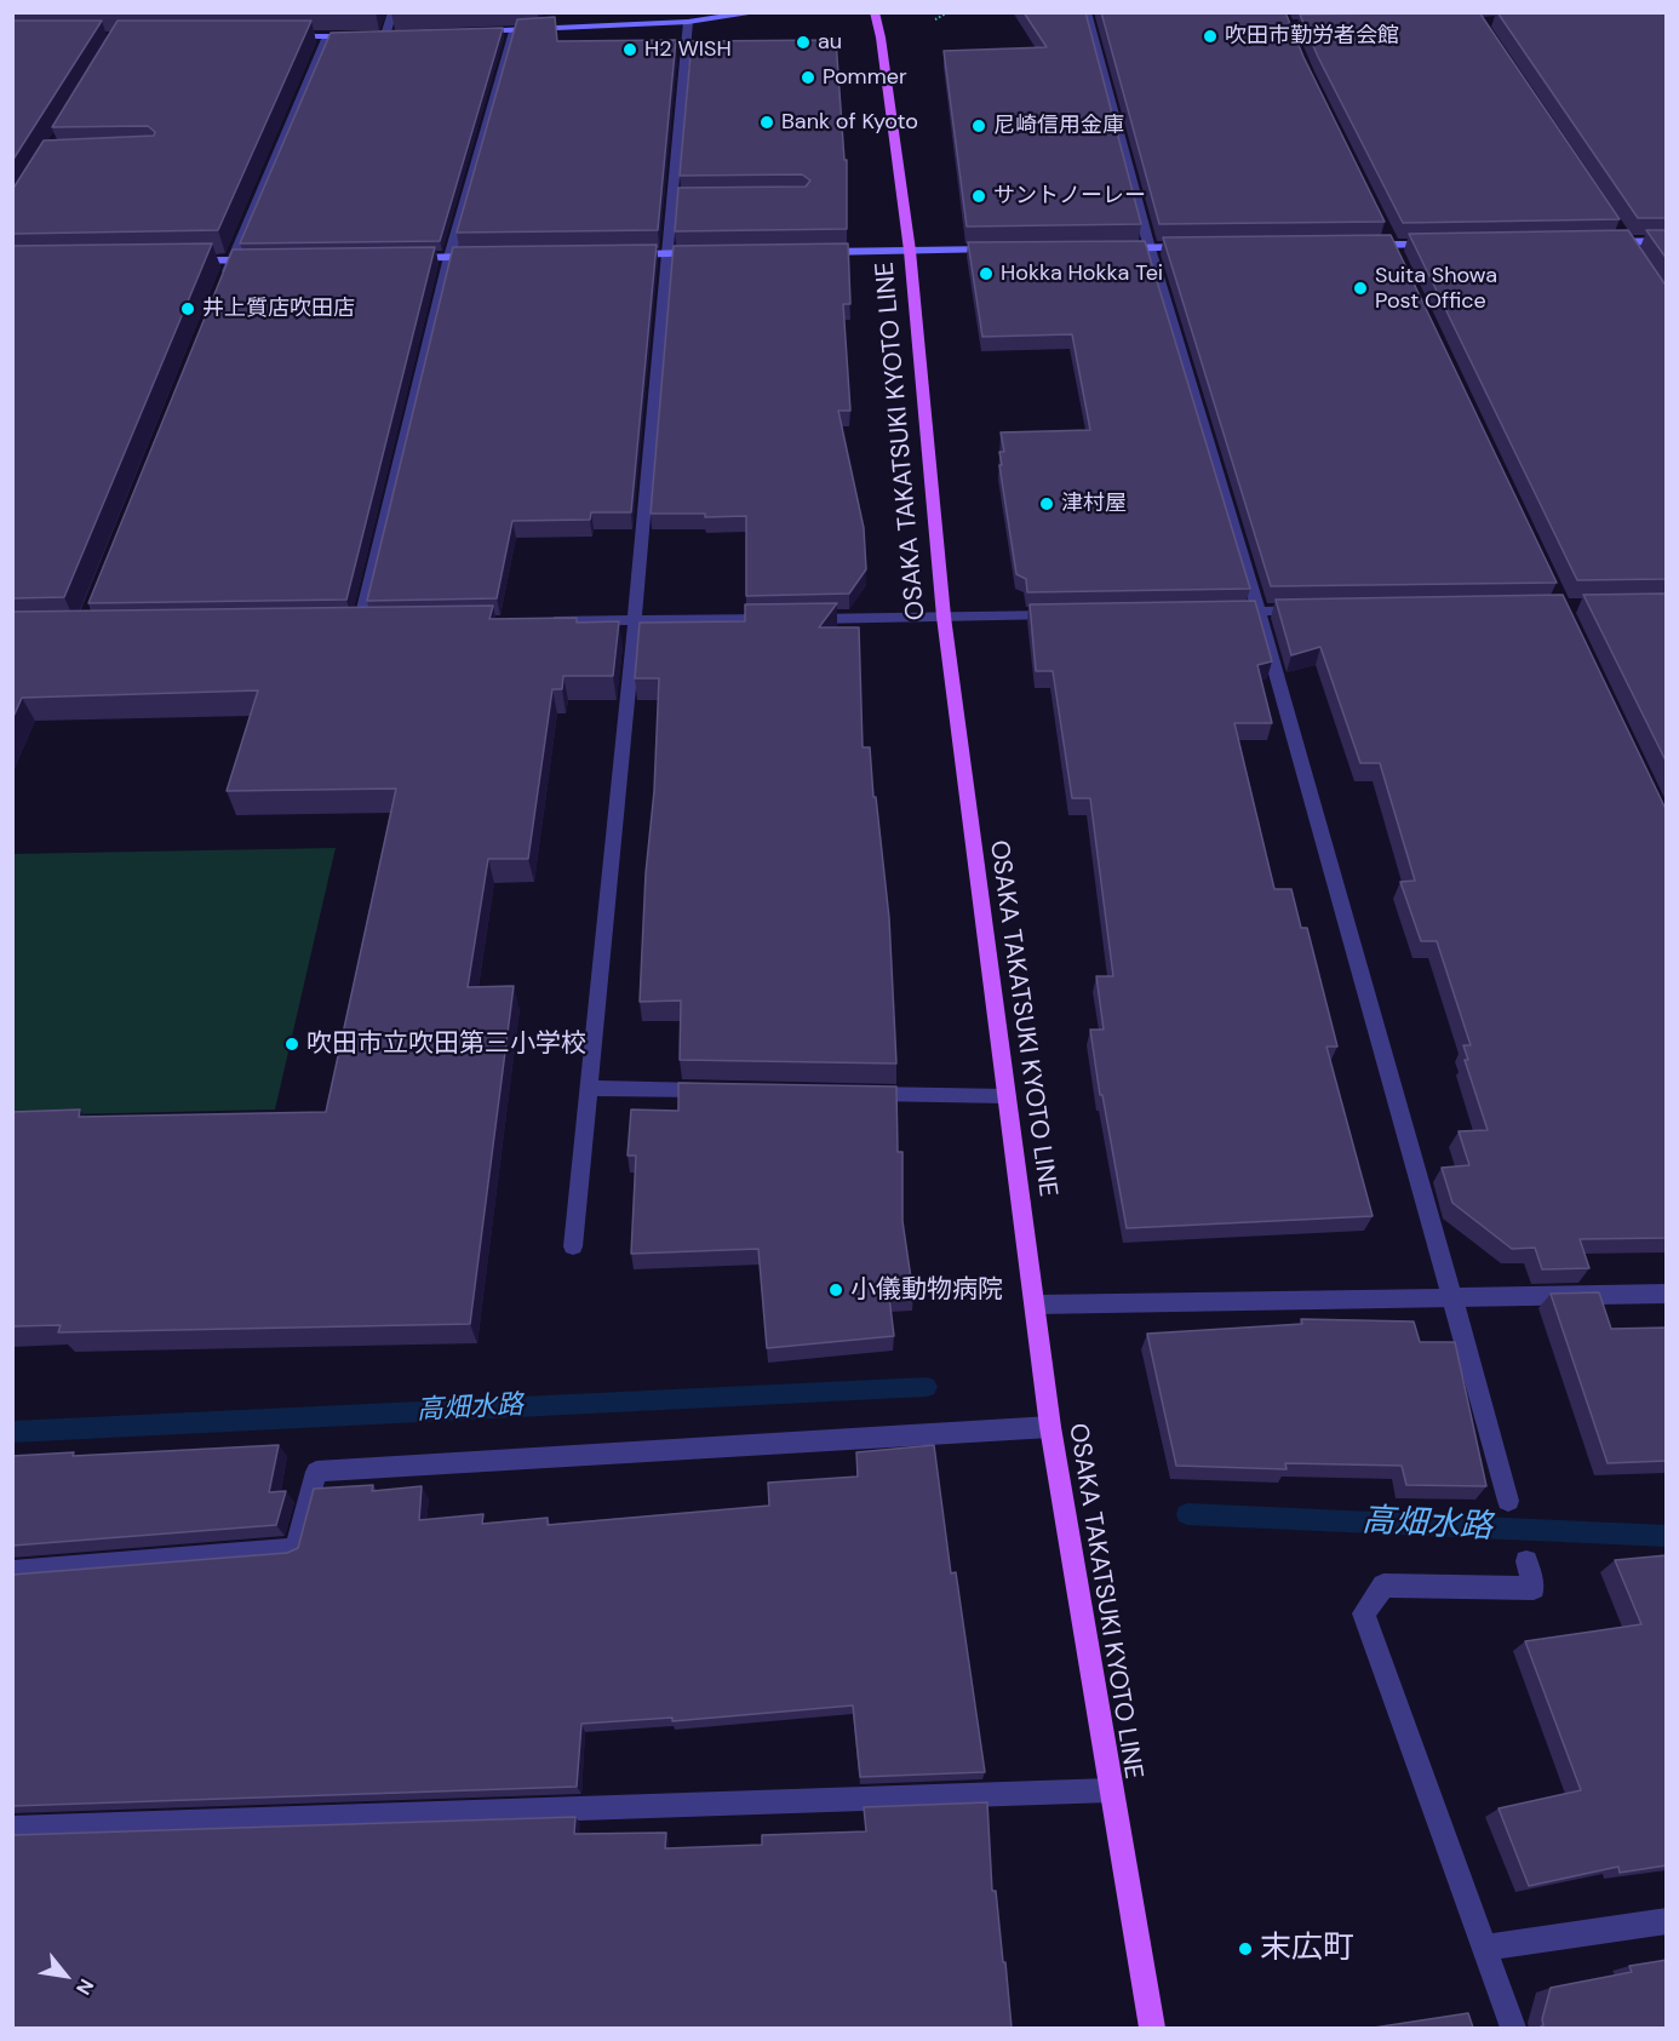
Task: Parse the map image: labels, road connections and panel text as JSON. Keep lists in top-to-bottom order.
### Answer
{
  "streets": {
    "main road": ["OSAKA TAKATSUKI KYOTO LINE"]
  },
  "water": ["高畑水路"],
  "places": [
    "吹田市勤労者会館",
    "au",
    "H2 WISH",
    "Pommer",
    "Bank of Kyoto",
    "尼崎信用金庫",
    "サントノーレー",
    "Hokka Hokka Tei",
    "Suita Showa Post Office",
    "井上質店吹田店",
    "津村屋",
    "吹田市立吹田第三小学校",
    "小儀動物病院",
    "末広町"
  ],
  "north": "bottom right"
}
